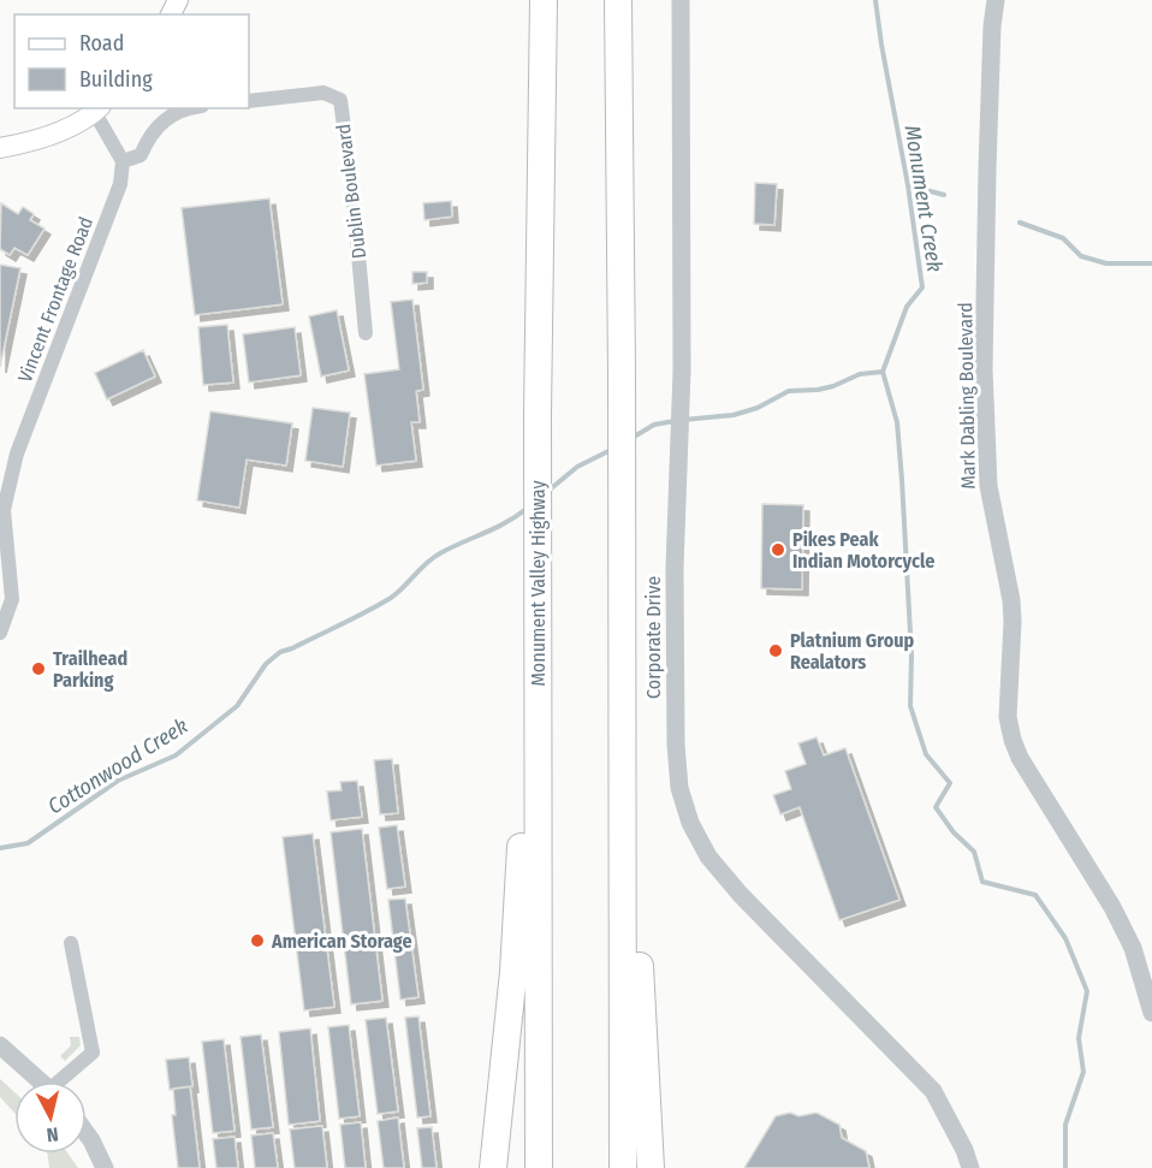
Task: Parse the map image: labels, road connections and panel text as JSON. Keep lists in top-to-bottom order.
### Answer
{
  "streets": {
    "highway": ["Monument Valley Highway"],
    "street": [
      "Dublin Boulevard",
      "Vincent Frontage Road",
      "Mark Dabling Boulevard",
      "Corporate Drive"
    ]
  },
  "water": ["Monument Creek", "Cottonwood Creek"],
  "places": [
    "Pikes Peak Indian Motorcycle",
    "Platnium Group Realators",
    "Trailhead Parking",
    "American Storage"
  ],
  "legend": ["Road", "Building"],
  "north": "bottom"
}
